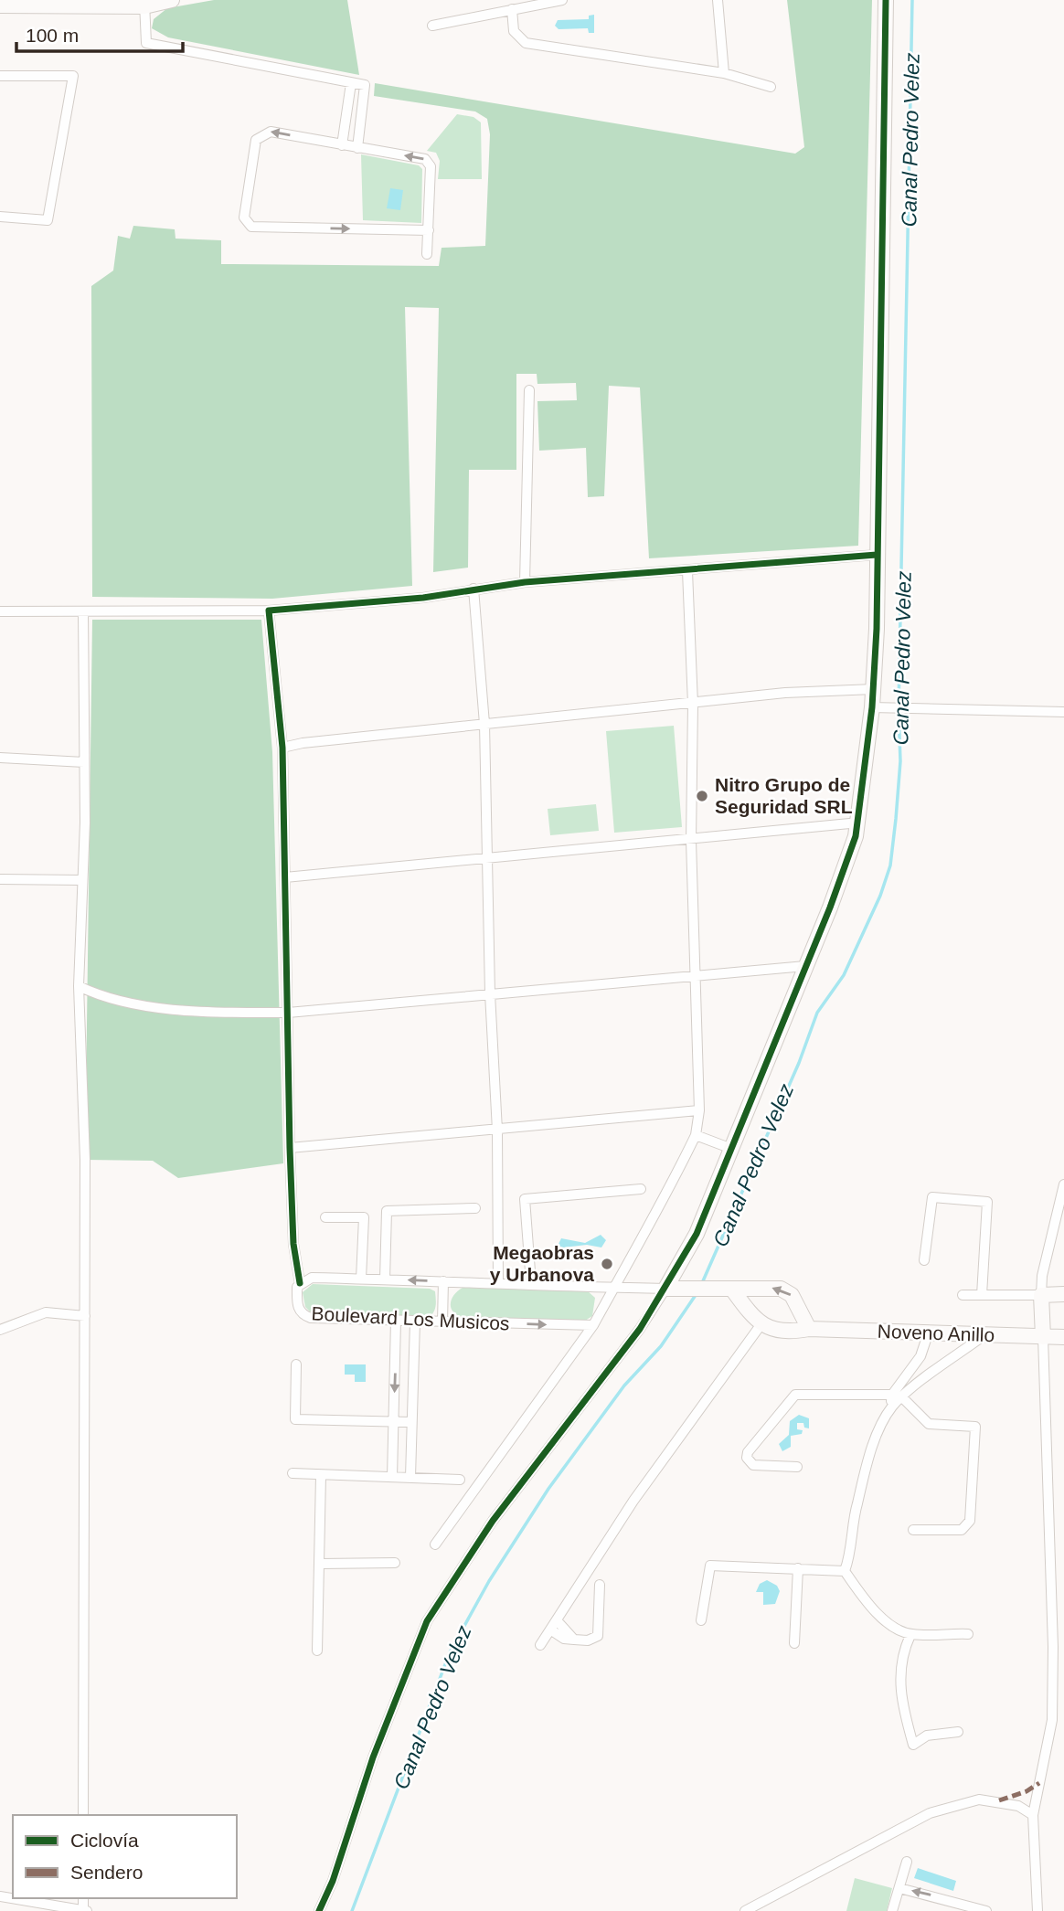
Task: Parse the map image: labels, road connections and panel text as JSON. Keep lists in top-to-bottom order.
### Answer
{
  "streets": {
    "street": ["Boulevard Los Musicos", "Noveno Anillo"]
  },
  "water": ["Canal Pedro Velez"],
  "places": ["Nitro Grupo de Seguridad SRL", "Megaobras y Urbanova"],
  "legend": ["Ciclovía", "Sendero"],
  "scale_bar": "100 m"
}
